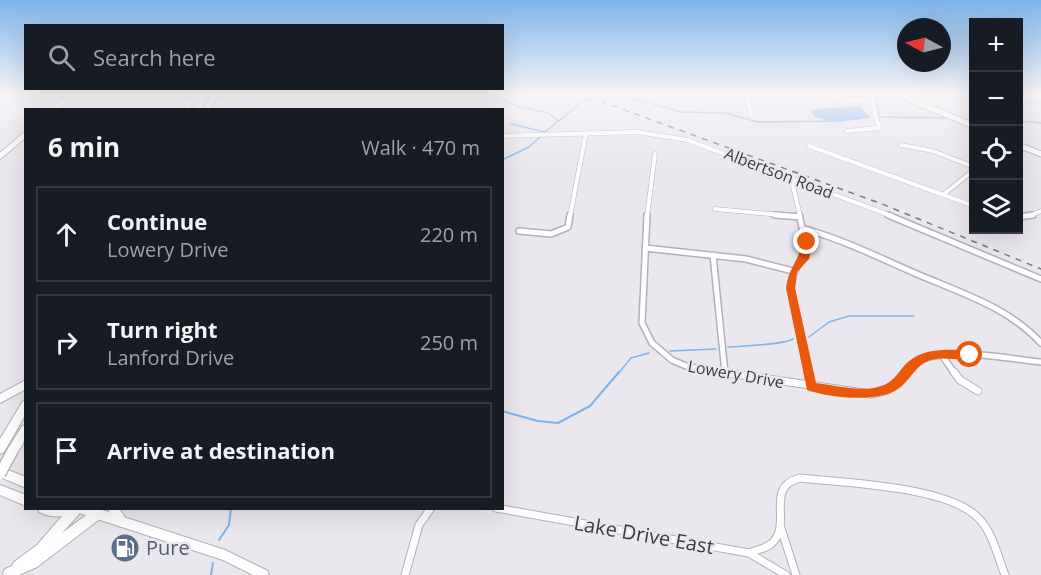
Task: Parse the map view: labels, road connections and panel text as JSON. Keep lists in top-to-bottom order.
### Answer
{
  "streets": {
    "street": ["Albertson Road", "Lowery Drive", "Lake Drive East"]
  },
  "places": {
    "fuel station": ["Pure"]
  },
  "north": "left",
  "page": {
    "map_buttons": ["+", "−"],
    "search": "Search here",
    "heading": ["6 min", "Walk · 470 m"],
    "list": [
      ["Continue", "Lowery Drive", "220 m"],
      ["Turn right", "Lanford Drive", "250 m"],
      "Arrive at destination"
    ]
  }
}
